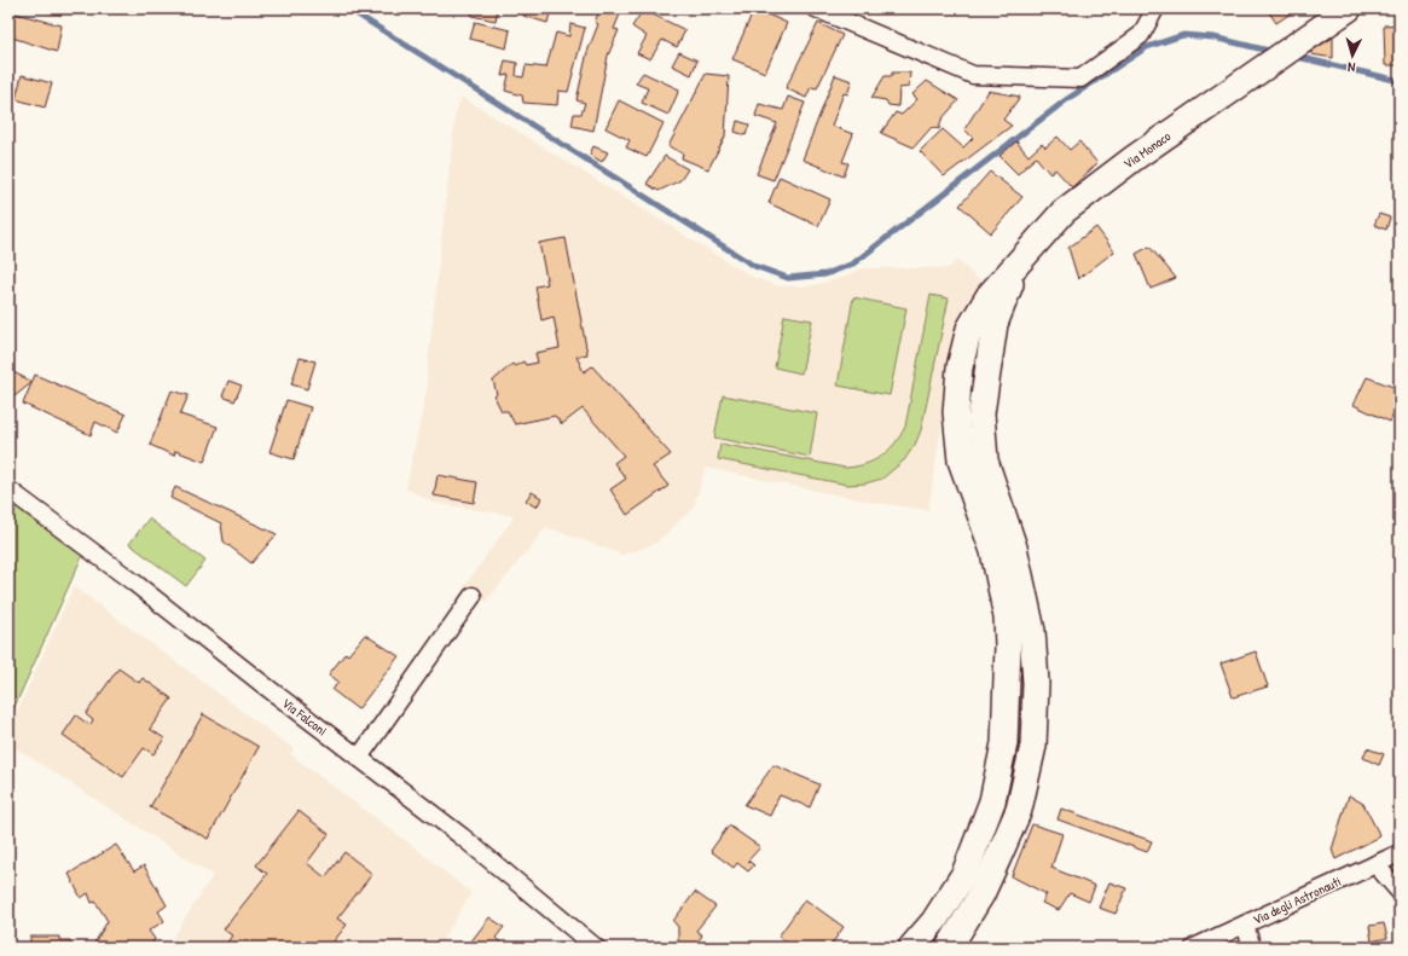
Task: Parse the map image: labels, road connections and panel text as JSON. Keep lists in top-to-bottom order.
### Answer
{
  "streets": {
    "main road": ["Via Monaco"],
    "street": ["Via Falconi", "Via degli Astronauti"]
  },
  "north": "bottom"
}
